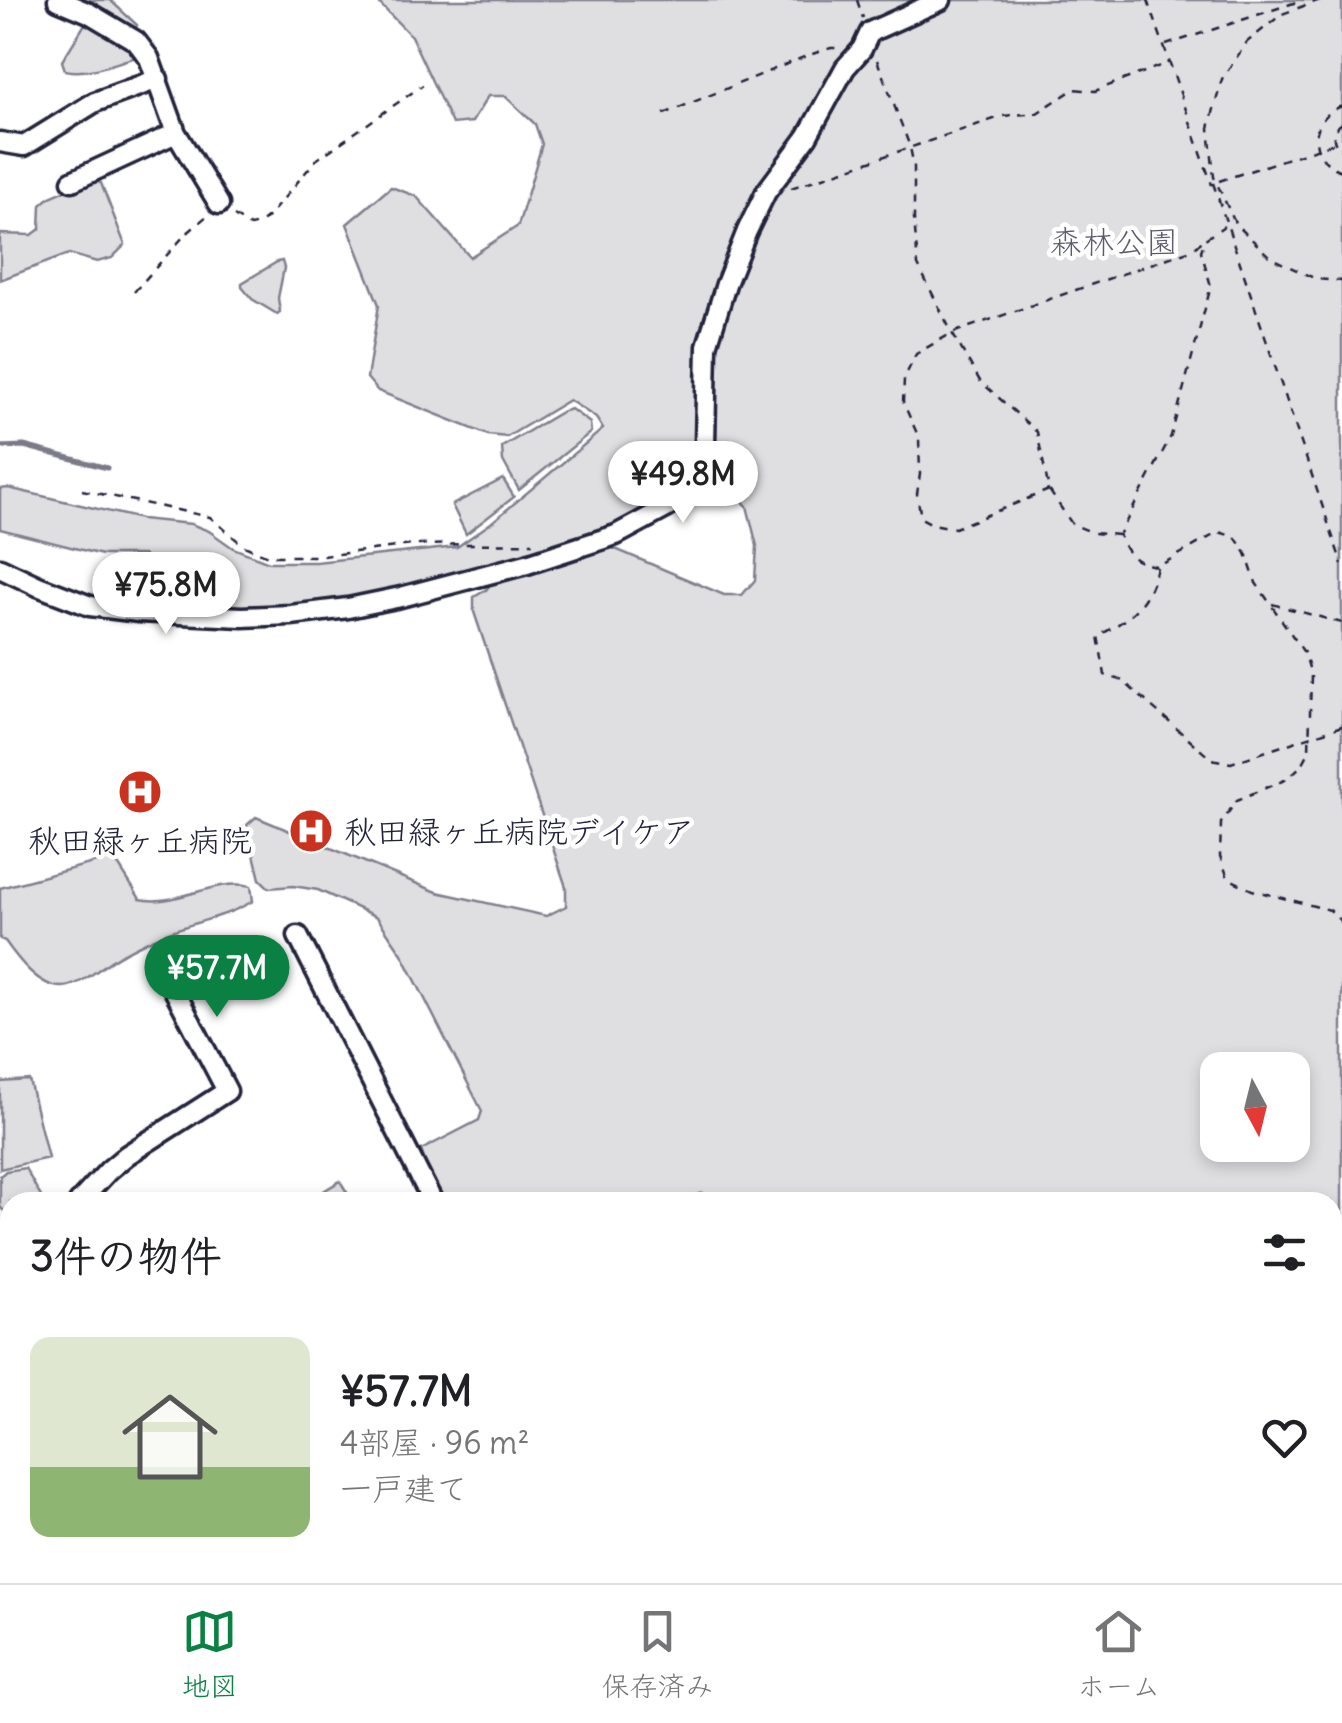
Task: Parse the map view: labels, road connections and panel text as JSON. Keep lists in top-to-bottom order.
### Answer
{
  "parks": ["森林公園"],
  "places": {
    "hospital": ["秋田緑ヶ丘病院", "秋田緑ヶ丘病院デイケア"]
  },
  "north": "bottom",
  "page": {
    "price": ["¥49.8M", "¥75.8M", "¥57.7M"],
    "heading": "3件の物件",
    "list": [
      {
        "name": "¥57.7M",
        "note": "4部屋 · 96 m² · 一戸建て"
      }
    ],
    "tabs": ["地図", "保存済み", "ホーム"]
  }
}
